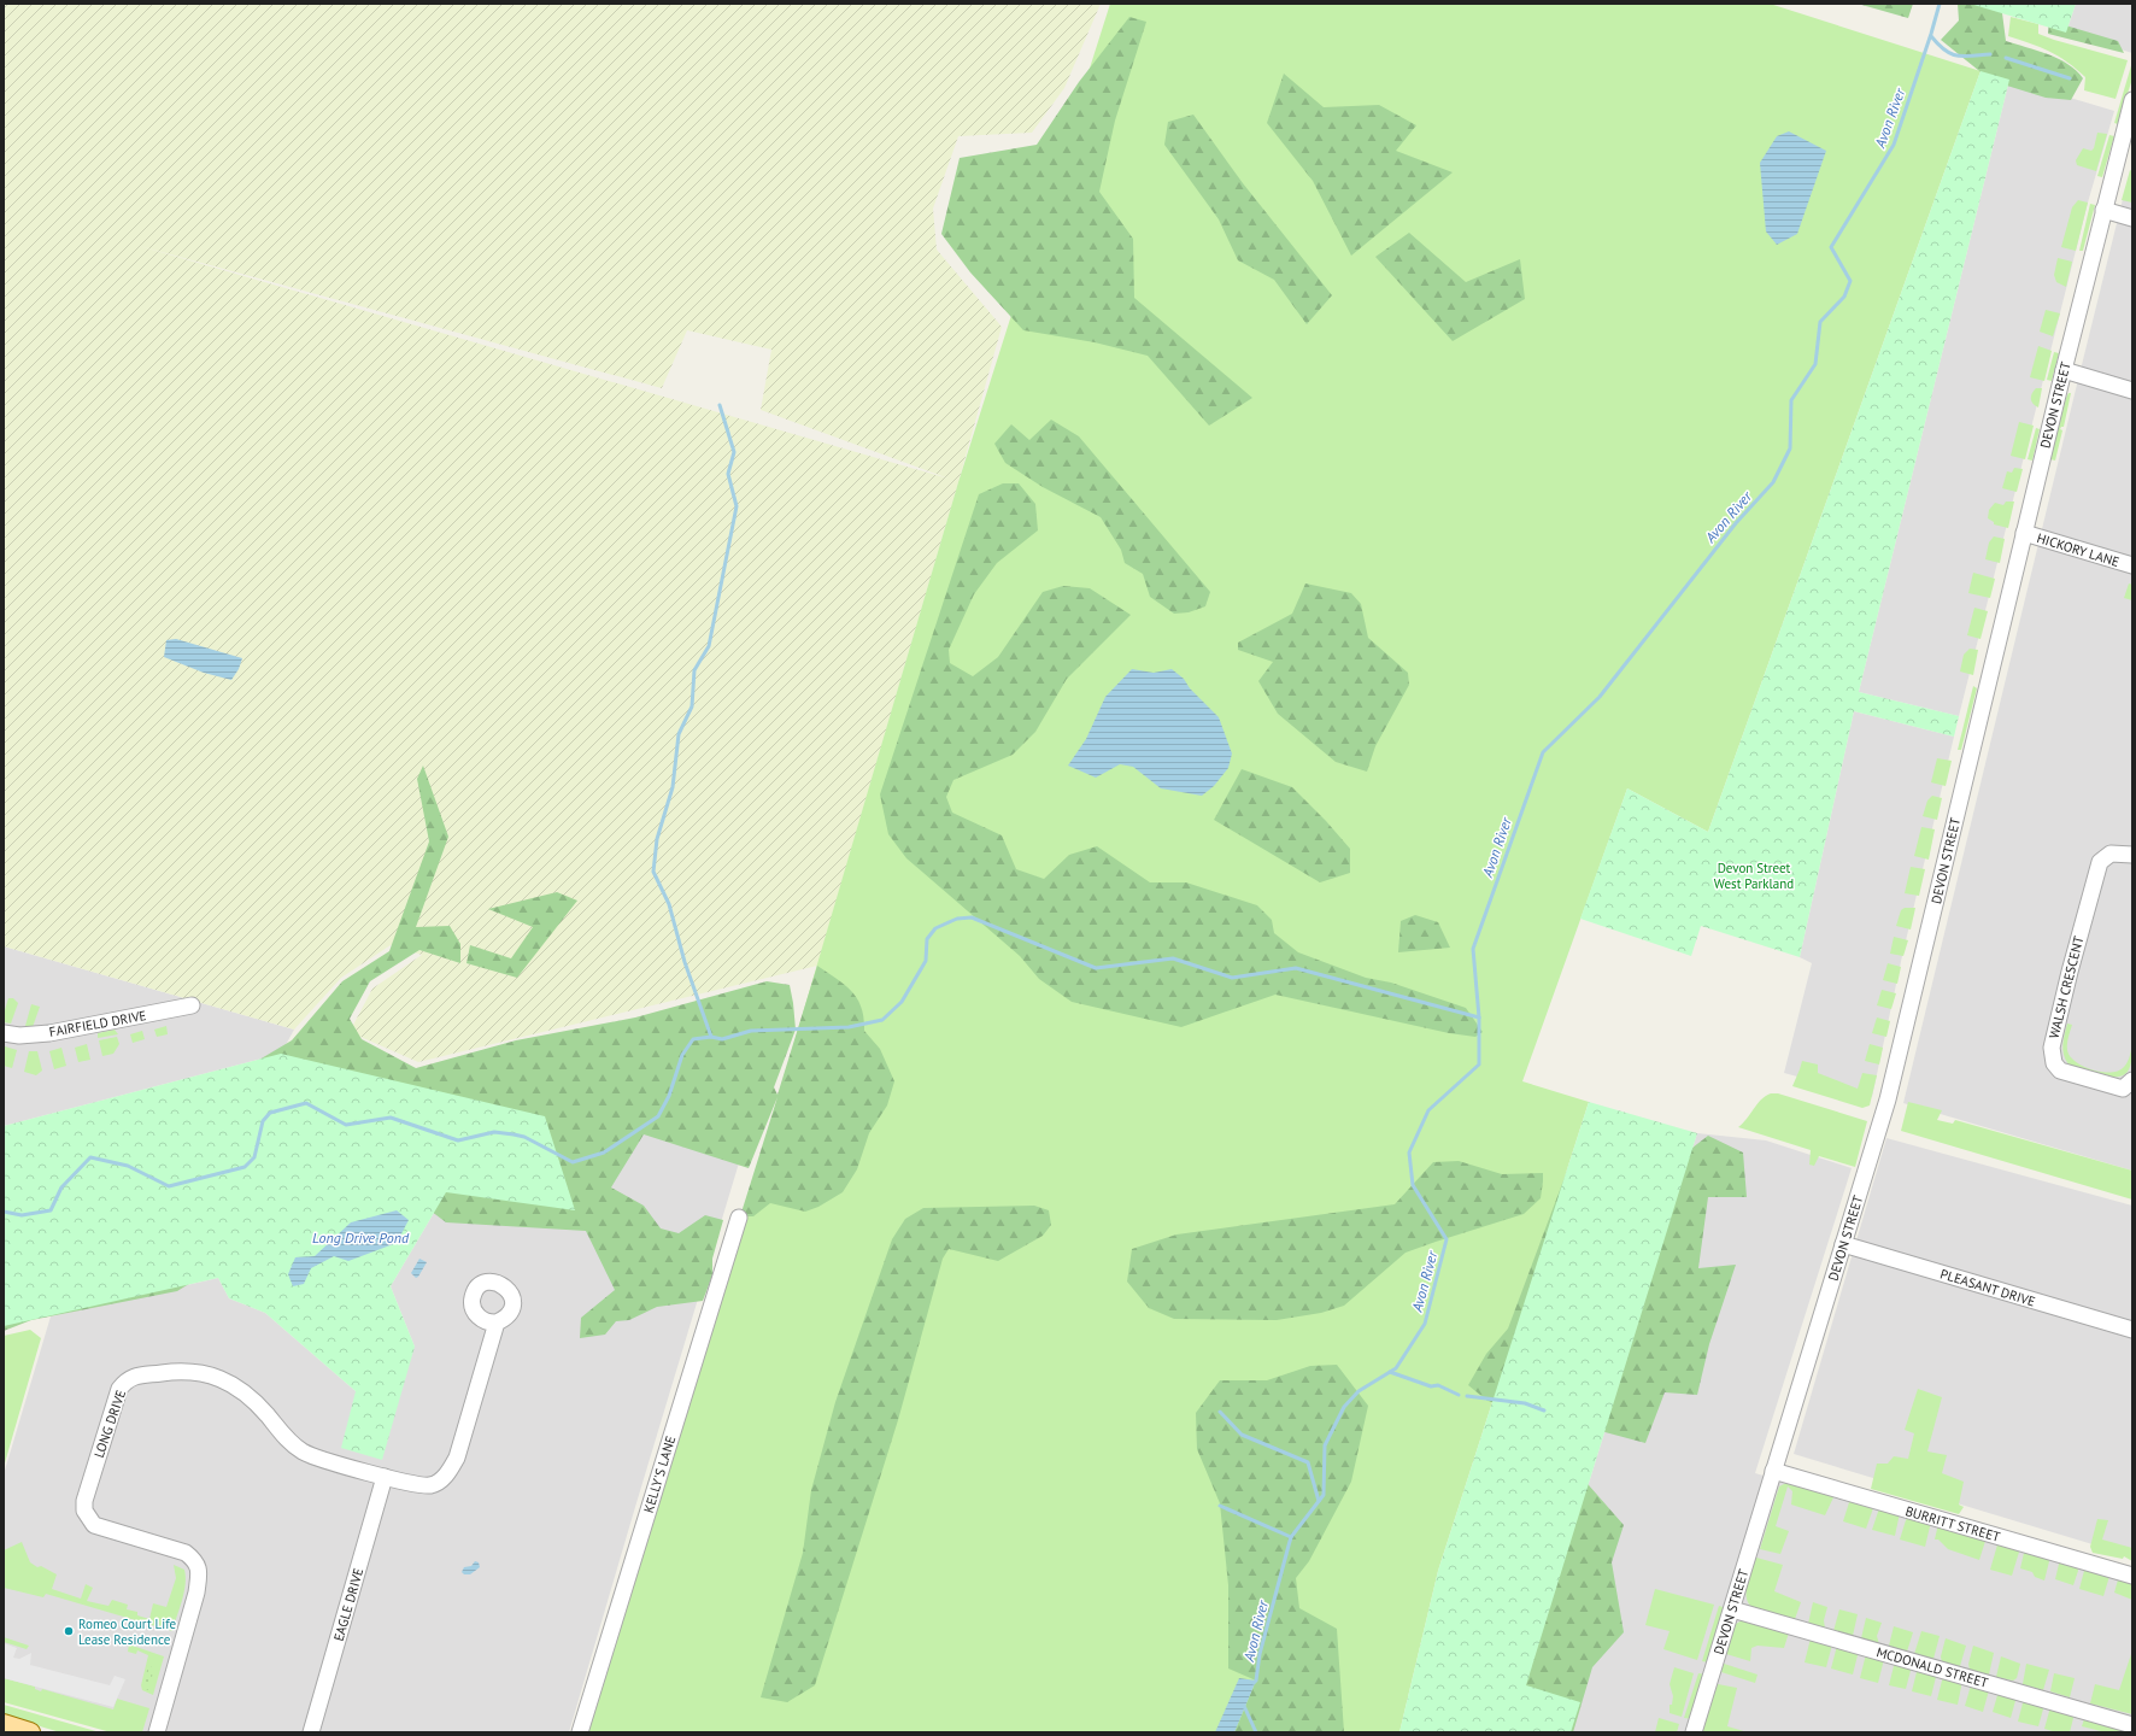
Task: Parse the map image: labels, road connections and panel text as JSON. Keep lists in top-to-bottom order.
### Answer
{
  "streets": {
    "street": [
      "DEVON STREET",
      "HICKORY LANE",
      "WALSH CRESCENT",
      "FAIRFIELD DRIVE",
      "PLEASANT DRIVE",
      "LONG DRIVE",
      "KELLY'S LANE",
      "BURRITT STREET",
      "EAGLE DRIVE",
      "MCDONALD STREET"
    ]
  },
  "crossings": [
    ["DEVON STREET", "HICKORY LANE"],
    ["DEVON STREET", "PLEASANT DRIVE"],
    ["DEVON STREET", "BURRITT STREET"],
    ["DEVON STREET", "MCDONALD STREET"],
    ["LONG DRIVE", "EAGLE DRIVE"]
  ],
  "water": ["Avon River", "Long Drive Pond"],
  "parks": ["Devon Street West Parkland"],
  "places": ["Romeo Court Life Lease Residence"]
}
